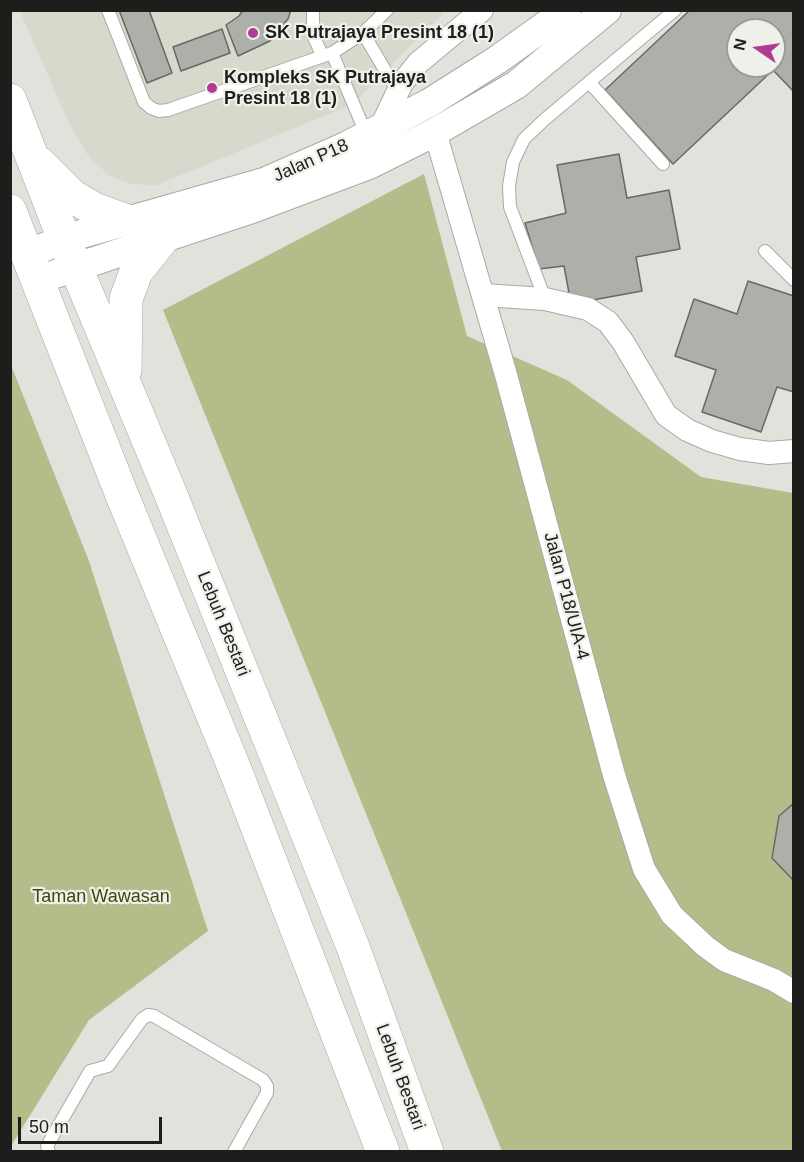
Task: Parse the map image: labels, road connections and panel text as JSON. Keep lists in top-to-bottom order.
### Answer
{
  "streets": {
    "main road": ["Lebuh Bestari"],
    "street": ["Jalan P18", "Jalan P18/UIA-4"]
  },
  "crossings": [
    ["Jalan P18", "Jalan P18/UIA-4"],
    ["Jalan P18", "Lebuh Bestari"]
  ],
  "parks": ["Taman Wawasan"],
  "places": ["SK Putrajaya Presint 18 (1)", "Kompleks SK Putrajaya Presint 18 (1)"],
  "scale_bar": "50 m",
  "north": "left"
}
